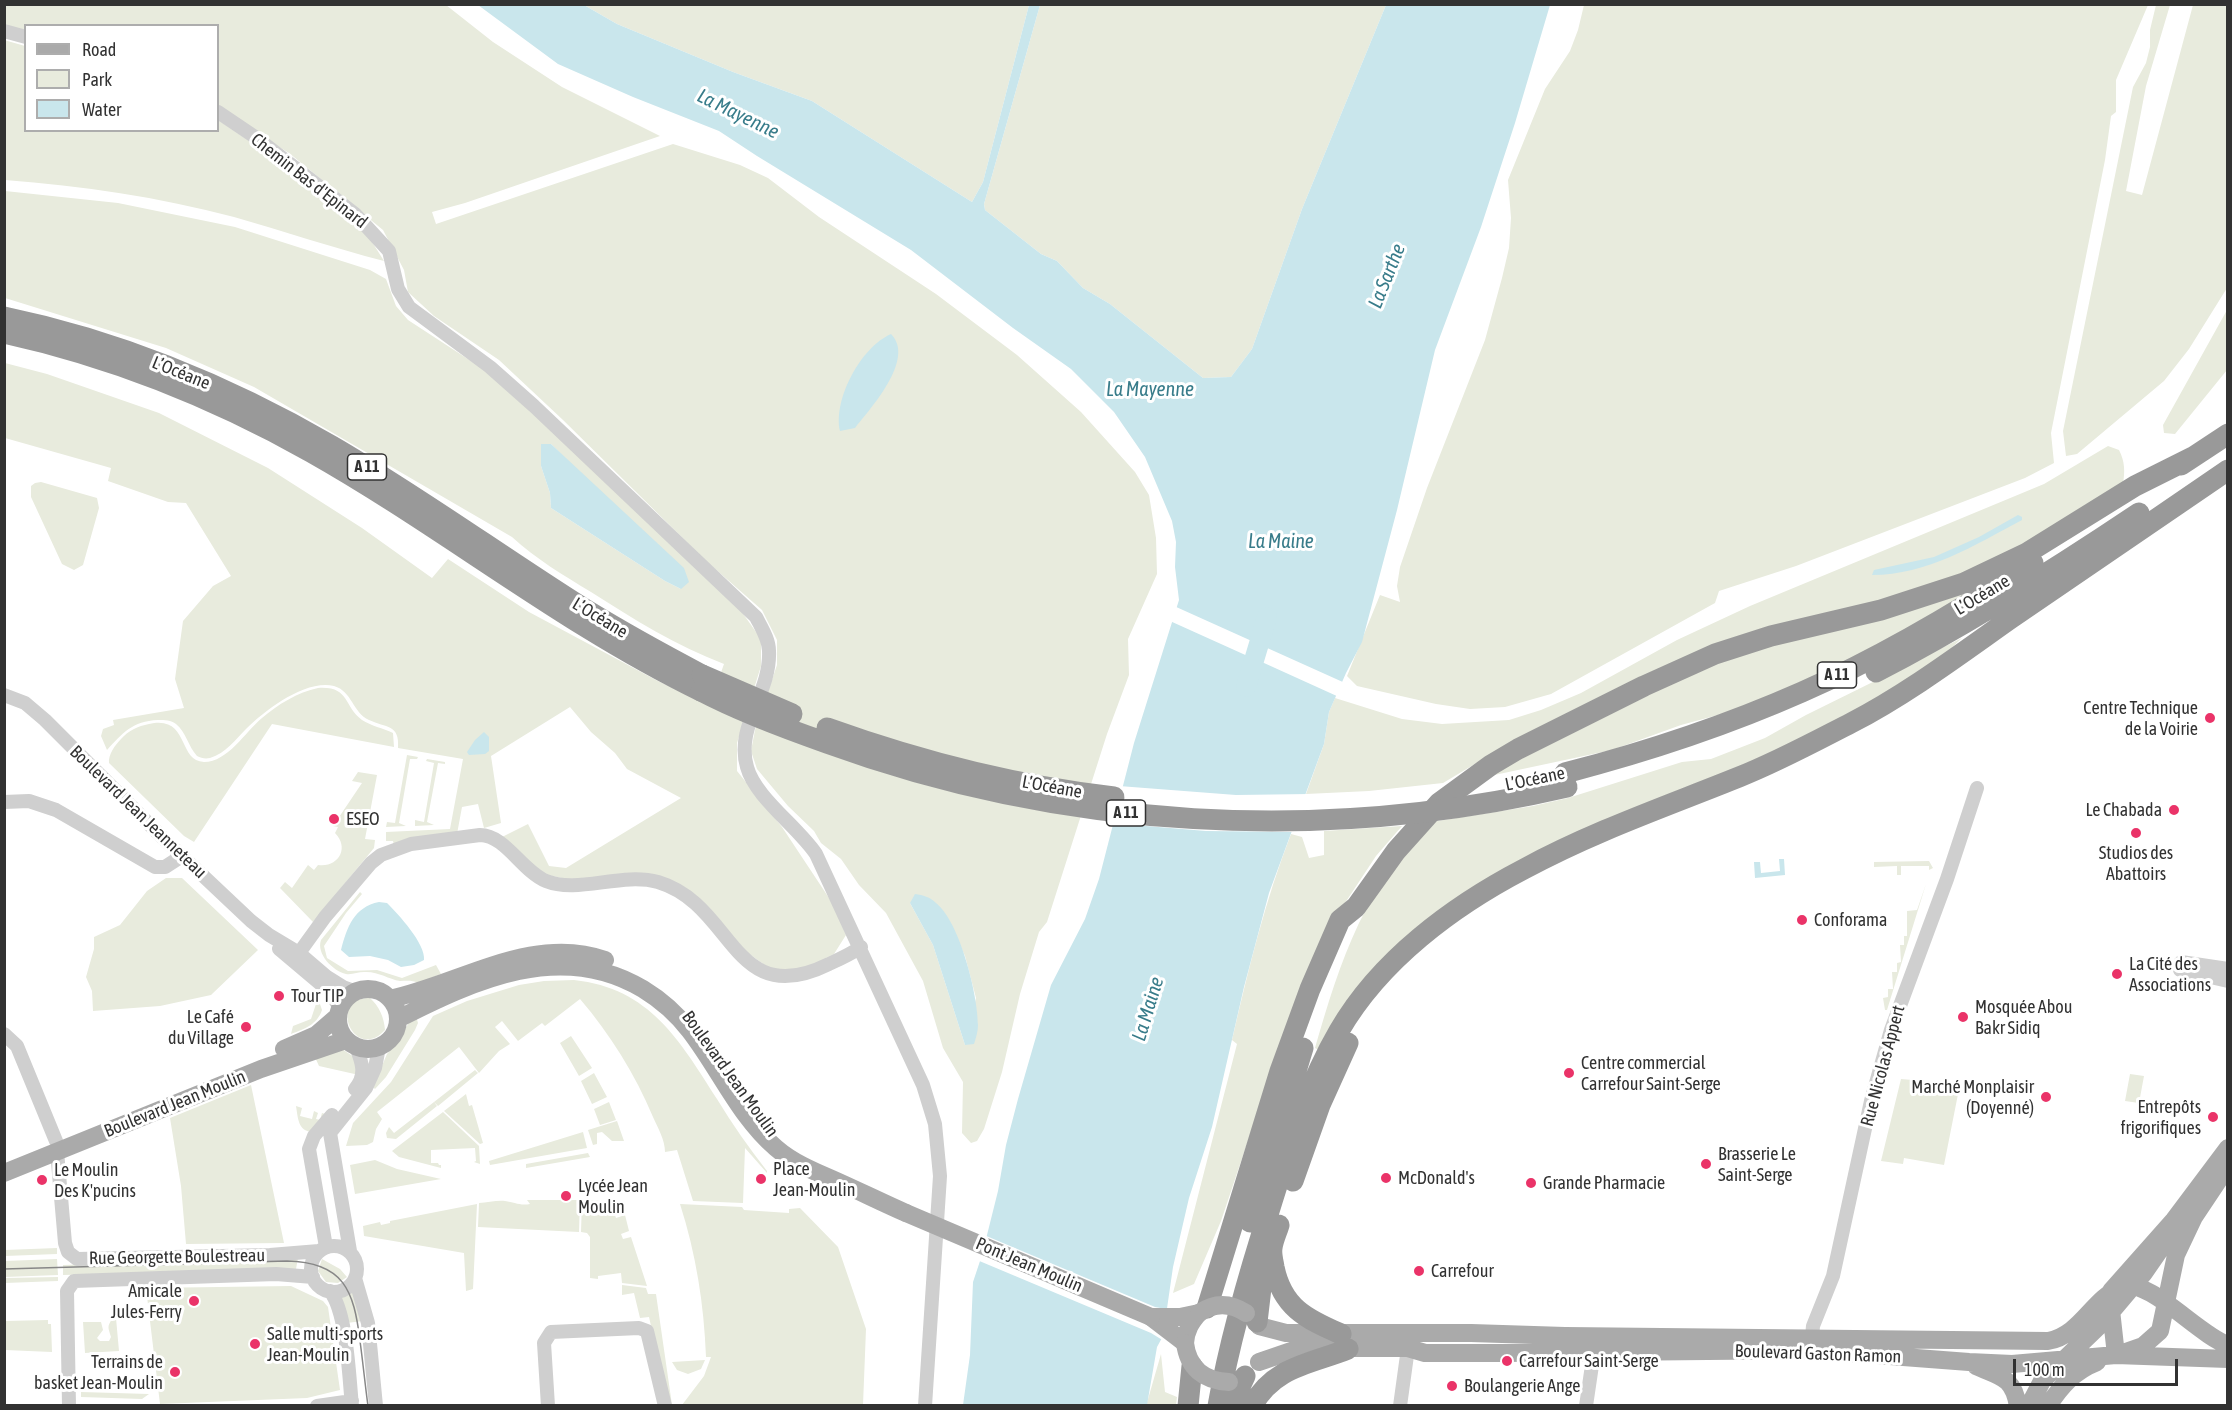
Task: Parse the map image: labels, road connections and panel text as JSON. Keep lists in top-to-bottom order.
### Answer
{
  "streets": {
    "highway": ["L’Océane", "A 11"],
    "main road": ["Boulevard Jean Moulin", "Pont Jean Moulin", "Boulevard Gaston Ramon"],
    "street": [
      "Chemin Bas d'Epinard",
      "Boulevard Jean Jeanneteau",
      "Rue Nicolas Appert",
      "Rue Georgette Boulestreau"
    ]
  },
  "crossings": [
    ["Boulevard Jean Jeanneteau", "Boulevard Jean Moulin"],
    ["Rue Nicolas Appert", "Boulevard Gaston Ramon"],
    ["Boulevard Jean Moulin", "Rue Georgette Boulestreau"],
    ["Boulevard Jean Moulin", "Pont Jean Moulin"],
    ["Pont Jean Moulin", "Boulevard Gaston Ramon"]
  ],
  "water": ["La Mayenne", "La Sarthe", "La Maine"],
  "places": [
    "Centre Technique de la Voirie",
    "Le Chabada",
    "ESEO",
    "Studios des Abattoirs",
    "Conforama",
    "La Cité des Associations",
    "Tour TIP",
    "Mosquée Abou Bakr Sidiq",
    "Le Café du Village",
    "Centre commercial Carrefour Saint-Serge",
    "Marché Monplaisir (Doyenné)",
    "Entrepôts frigorifiques",
    "Brasserie Le Saint-Serge",
    "McDonald's",
    "Place Jean-Moulin",
    "Le Moulin Des K'pucins",
    "Grande Pharmacie",
    "Lycée Jean Moulin",
    "Carrefour",
    "Amicale Jules-Ferry",
    "Salle multi-sports Jean-Moulin",
    "Carrefour Saint-Serge",
    "Terrains de basket Jean-Moulin",
    "Boulangerie Ange"
  ],
  "legend": ["Road", "Park", "Water"],
  "scale_bar": "100 m"
}
